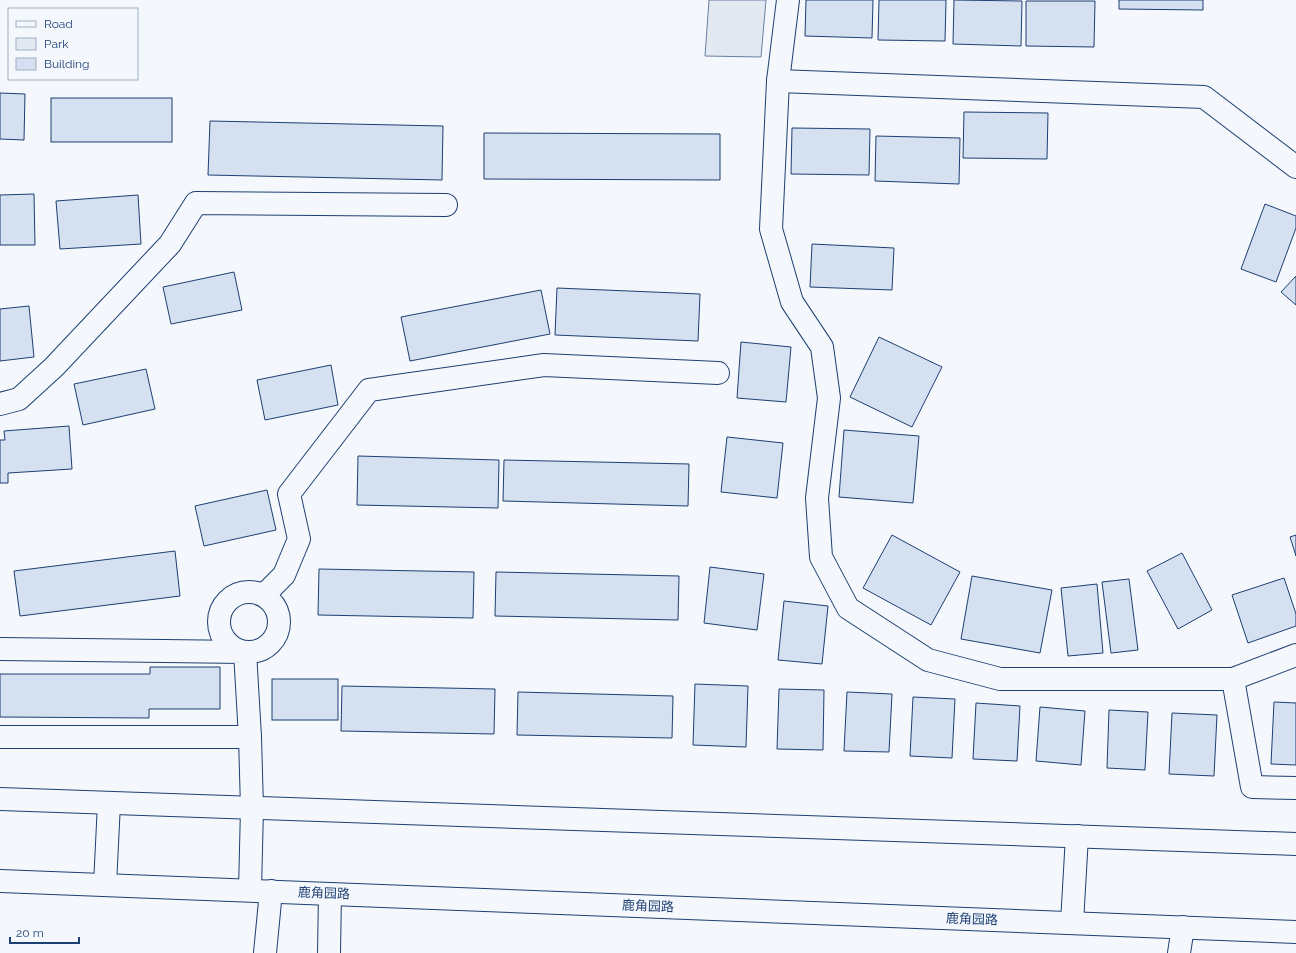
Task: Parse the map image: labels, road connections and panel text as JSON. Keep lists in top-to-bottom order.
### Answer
{
  "streets": {
    "street": ["鹿角园路"]
  },
  "legend": ["Road", "Park", "Building"],
  "scale_bar": "20 m"
}
